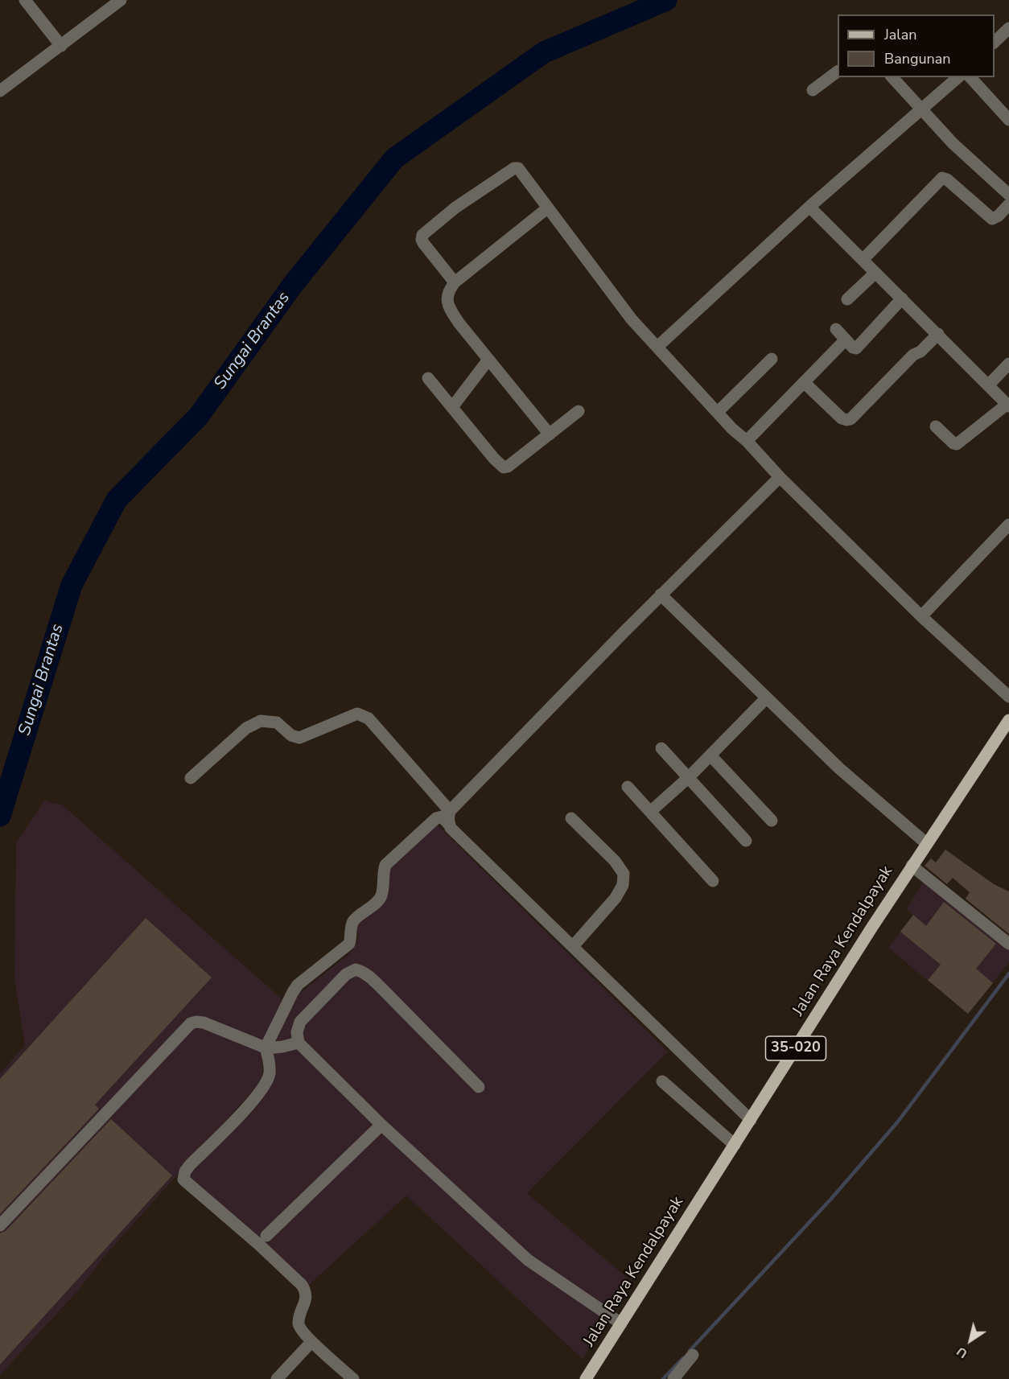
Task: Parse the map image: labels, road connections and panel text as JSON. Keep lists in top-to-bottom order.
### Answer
{
  "streets": {
    "main road": ["Jalan Raya Kendalpayak", "35-020"]
  },
  "water": ["Sungai Brantas"],
  "legend": ["Jalan", "Bangunan"],
  "north": "bottom left"
}
